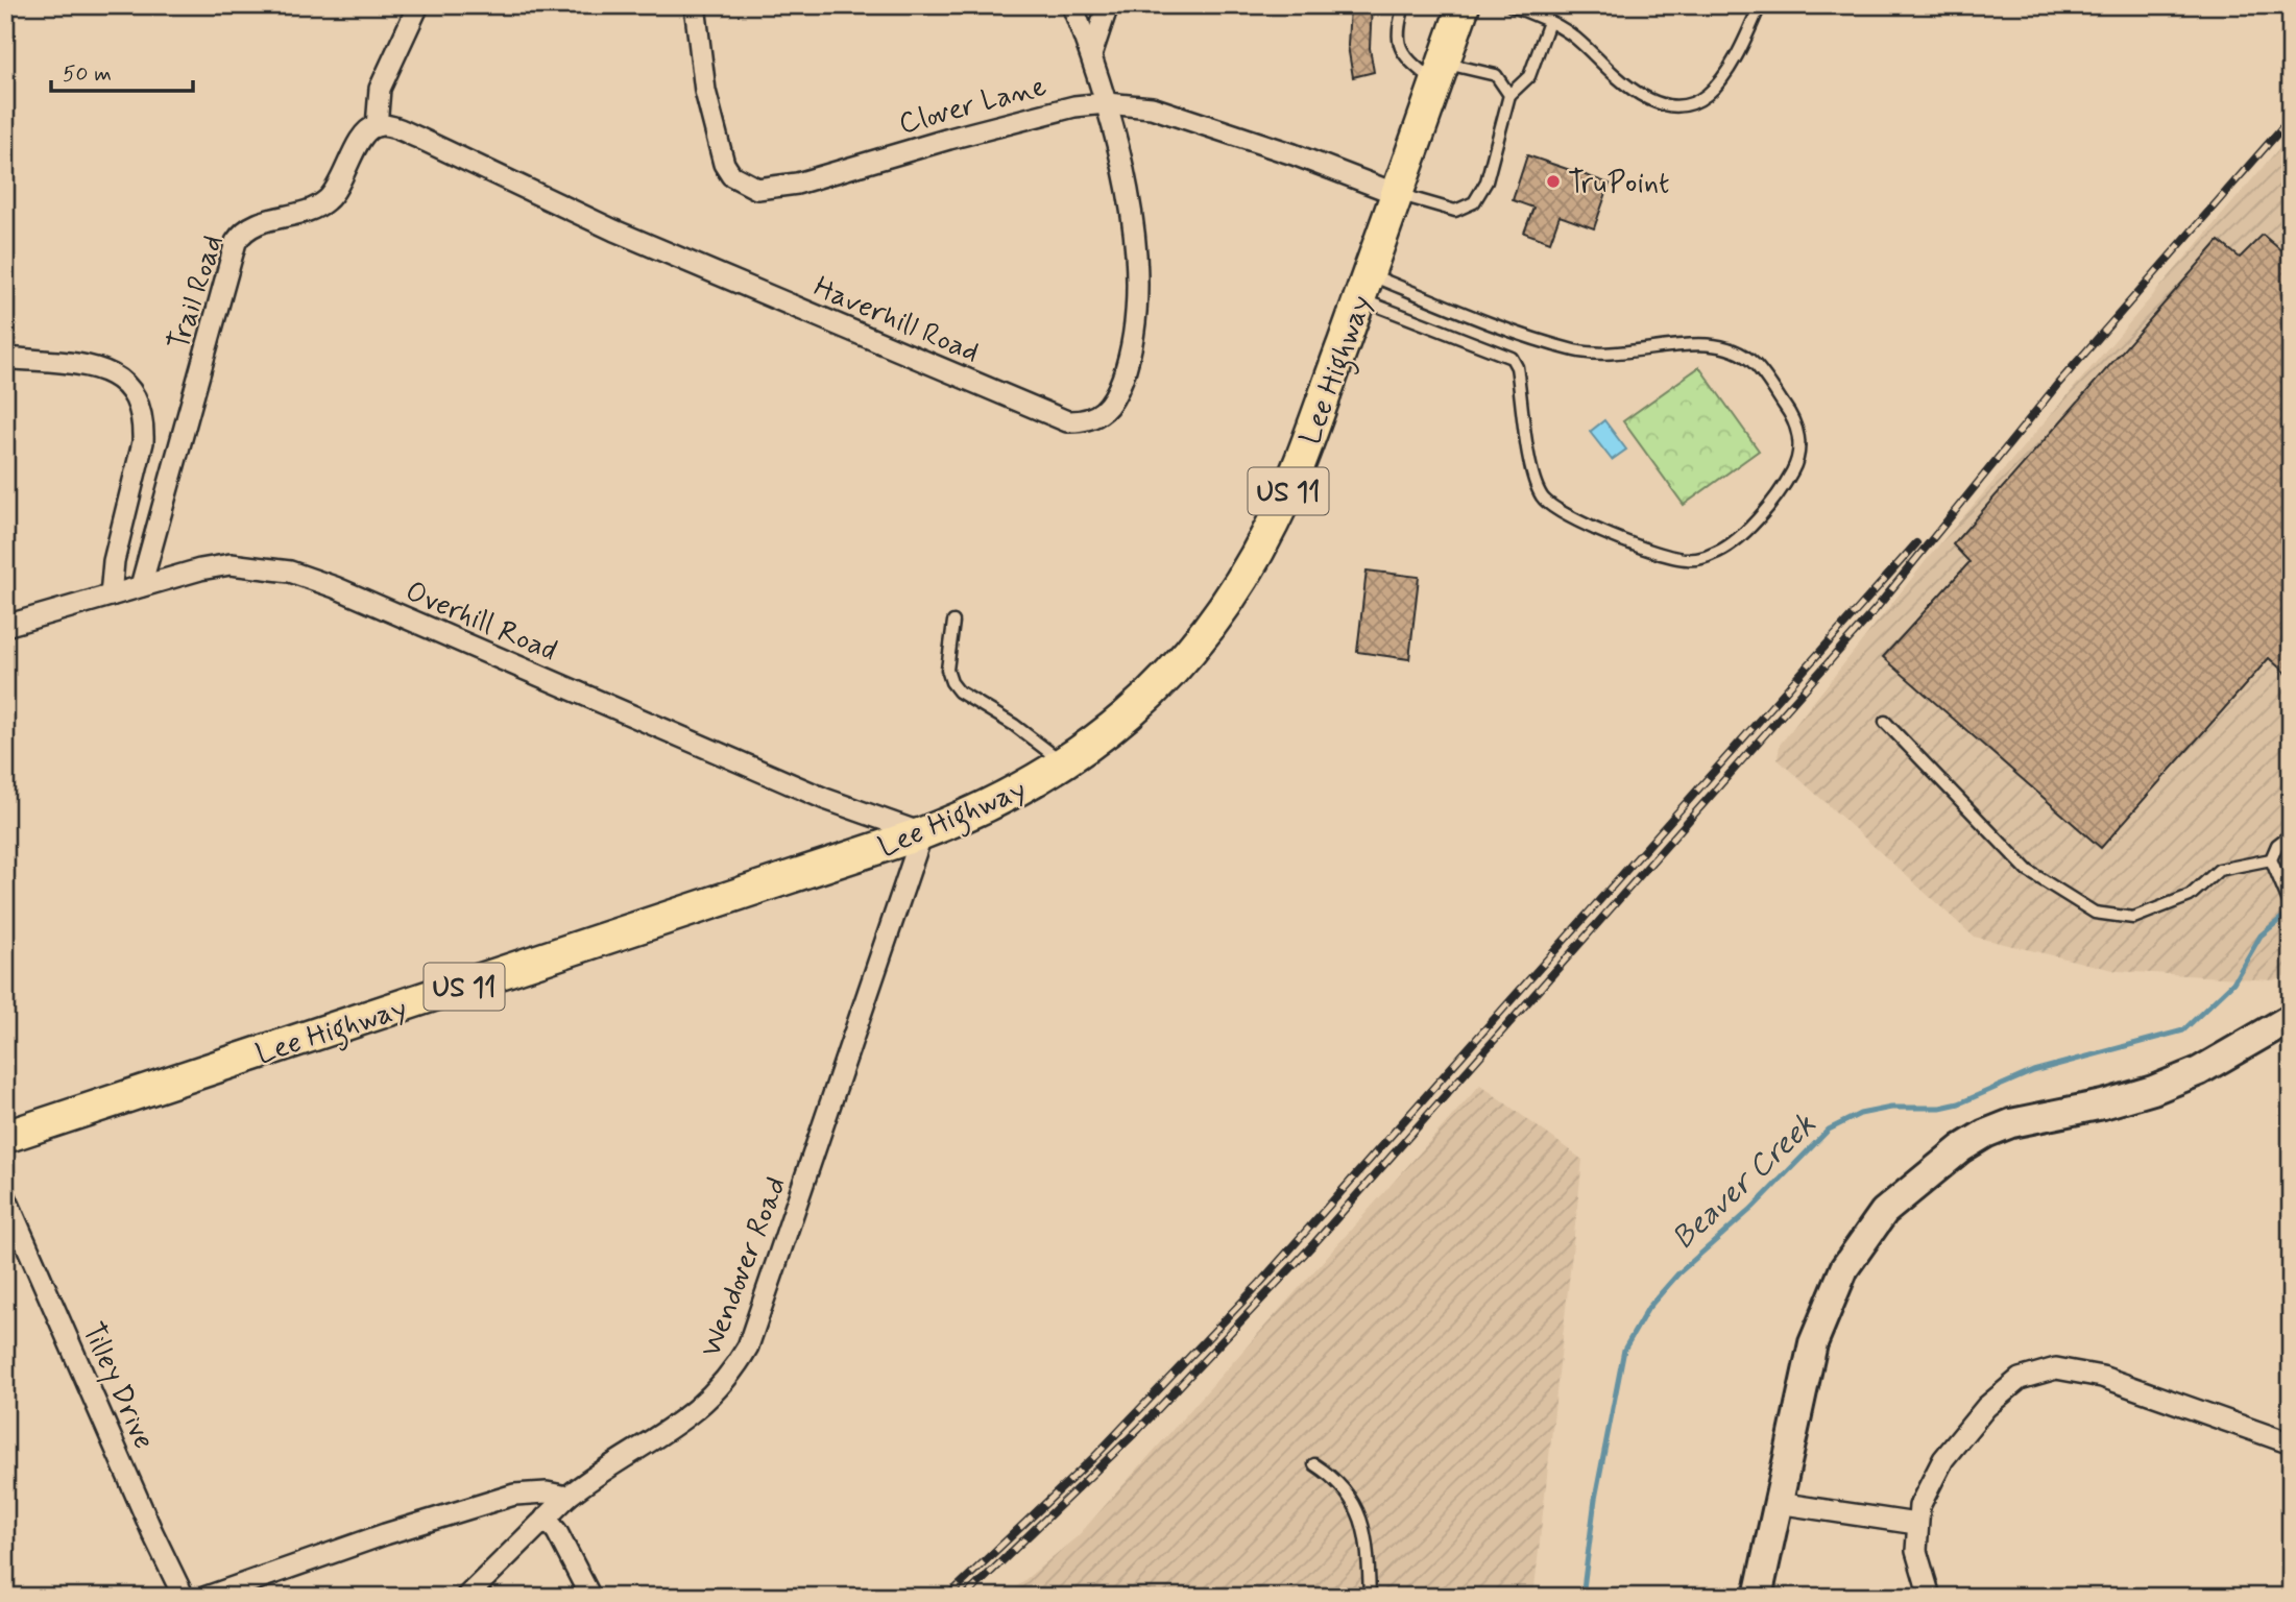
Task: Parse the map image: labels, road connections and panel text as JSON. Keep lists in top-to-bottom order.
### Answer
{
  "streets": {
    "main road": ["Lee Highway", "US 11"],
    "street": [
      "Clover Lane",
      "Trail Road",
      "Haverhill Road",
      "Overhill Road",
      "Wendover Road",
      "Tilley Drive"
    ]
  },
  "crossings": [
    ["Clover Lane", "Haverhill Road"],
    ["Clover Lane", "Lee Highway"],
    ["Trail Road", "Haverhill Road"],
    ["Trail Road", "Overhill Road"],
    ["Lee Highway", "Overhill Road"],
    ["Lee Highway", "Wendover Road"],
    ["Overhill Road", "Wendover Road"]
  ],
  "water": ["Beaver Creek"],
  "places": ["TruPoint"],
  "scale_bar": "50 m"
}
